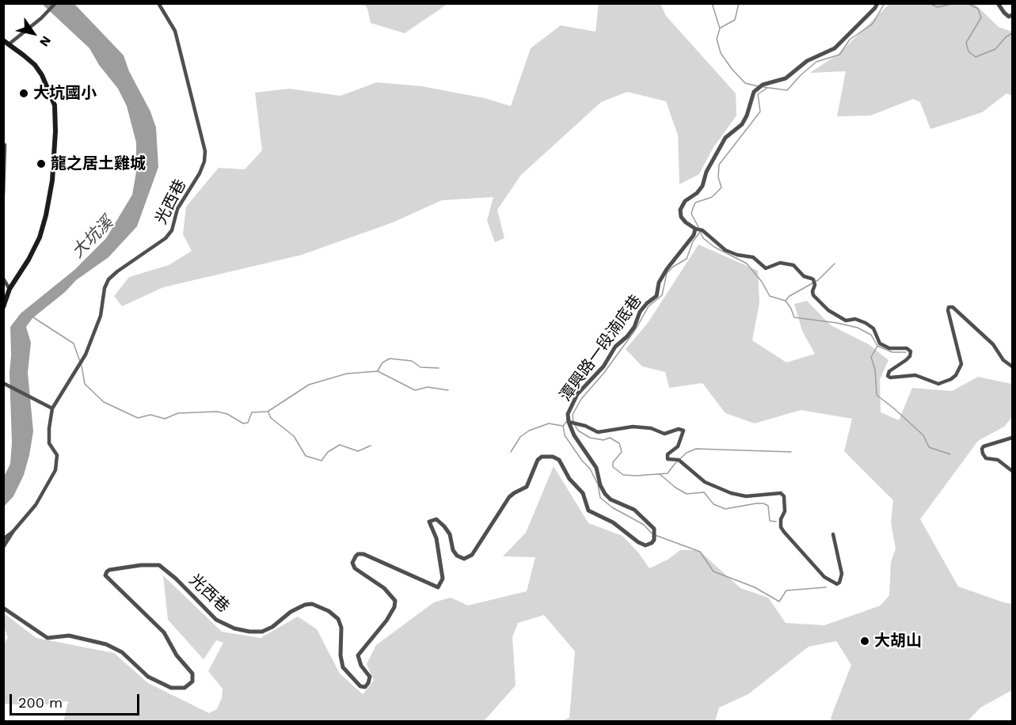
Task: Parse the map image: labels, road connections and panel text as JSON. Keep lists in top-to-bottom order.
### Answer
{
  "streets": {
    "street": ["光西巷", "潭興路一段湳底巷"]
  },
  "crossings": [
    ["光西巷", "潭興路一段湳底巷"]
  ],
  "water": ["大坑溪"],
  "places": ["大坑國小", "龍之居土雞城", "大胡山"],
  "scale_bar": "200 m",
  "north": "bottom right"
}
